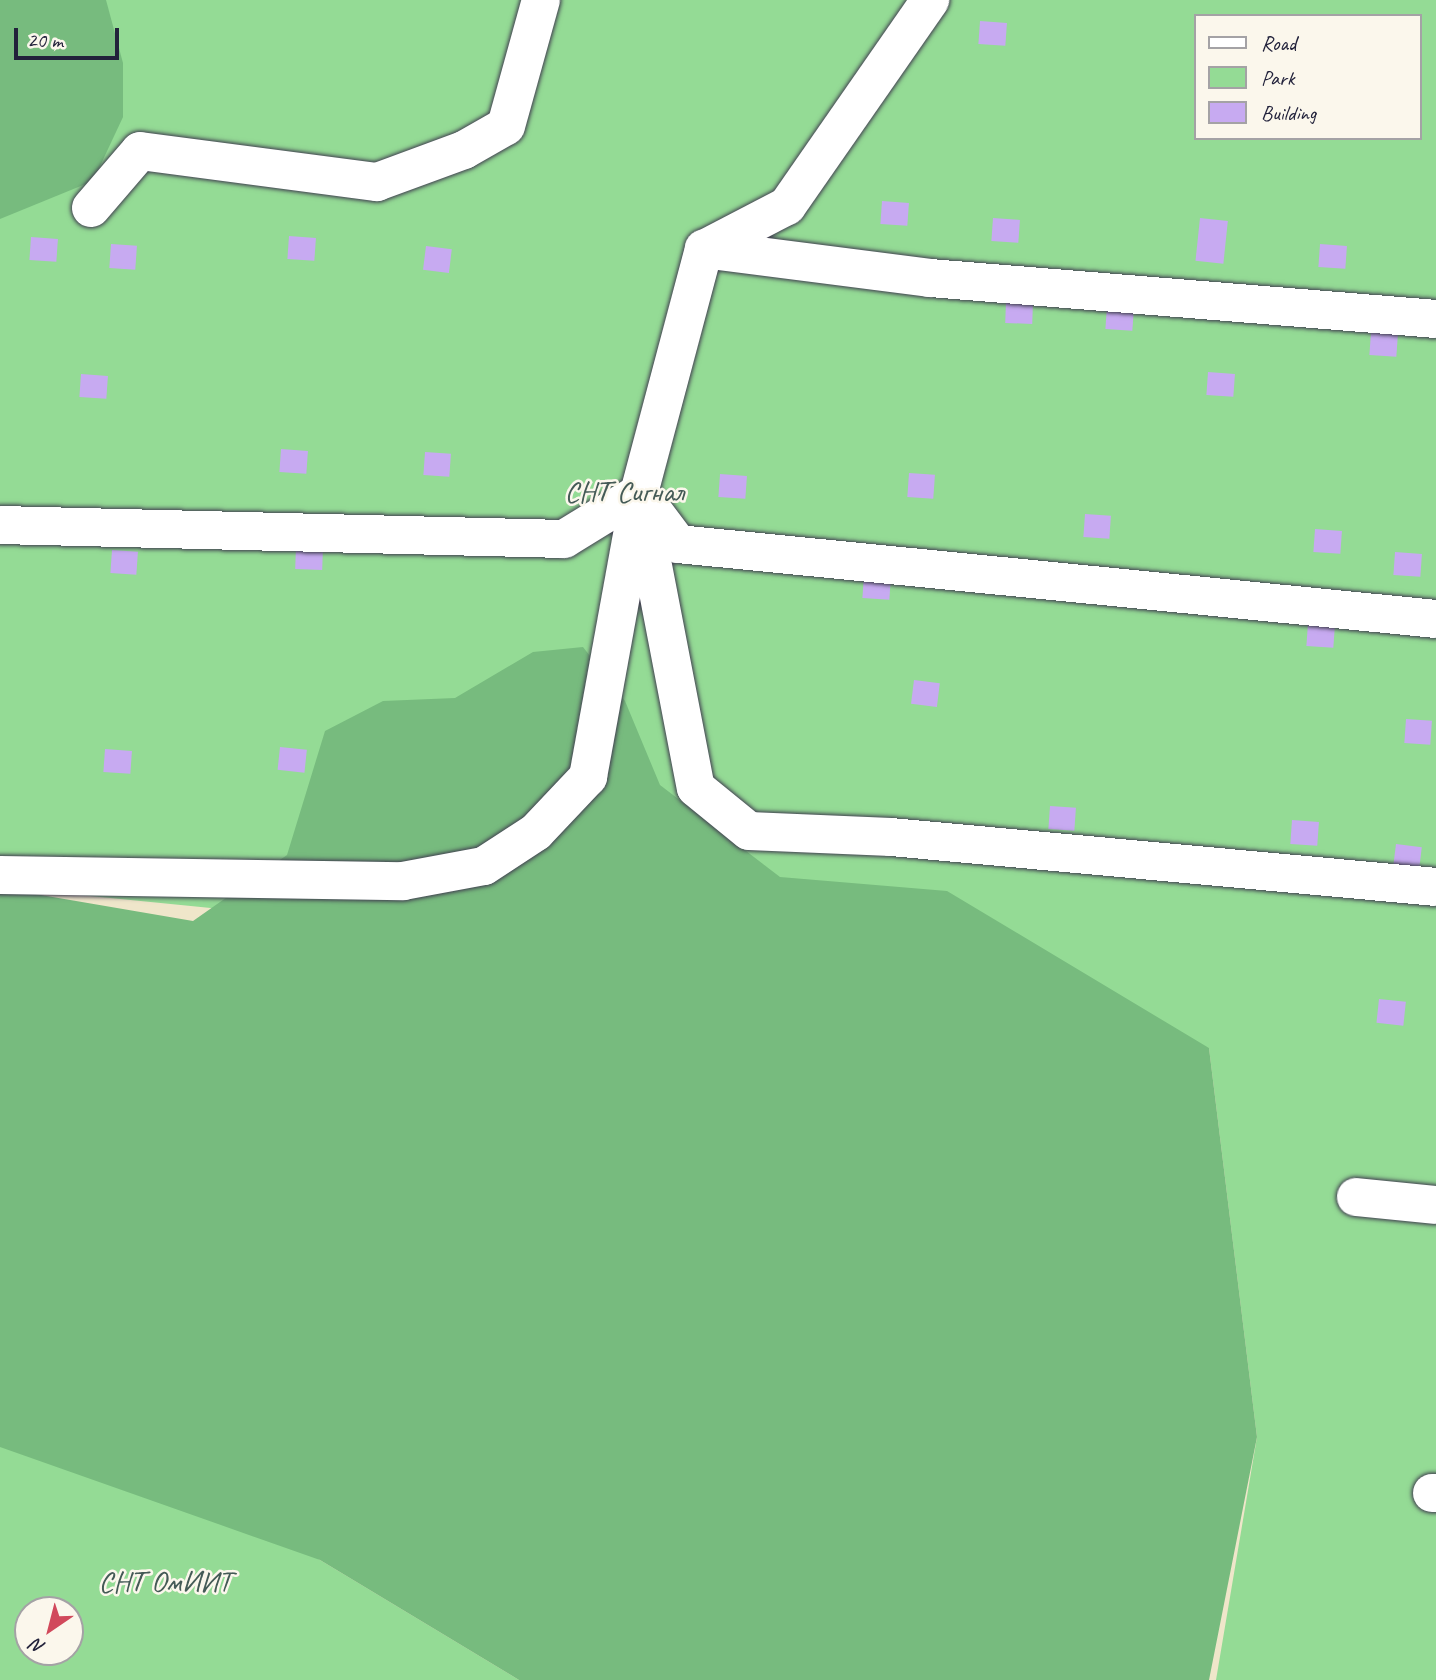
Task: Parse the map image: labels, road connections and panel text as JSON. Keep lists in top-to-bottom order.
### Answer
{
  "parks": ["СНТ Сигнал", "СНТ ОмИИТ"],
  "legend": ["Road", "Park", "Building"],
  "scale_bar": "20 m",
  "north": "bottom left"
}
